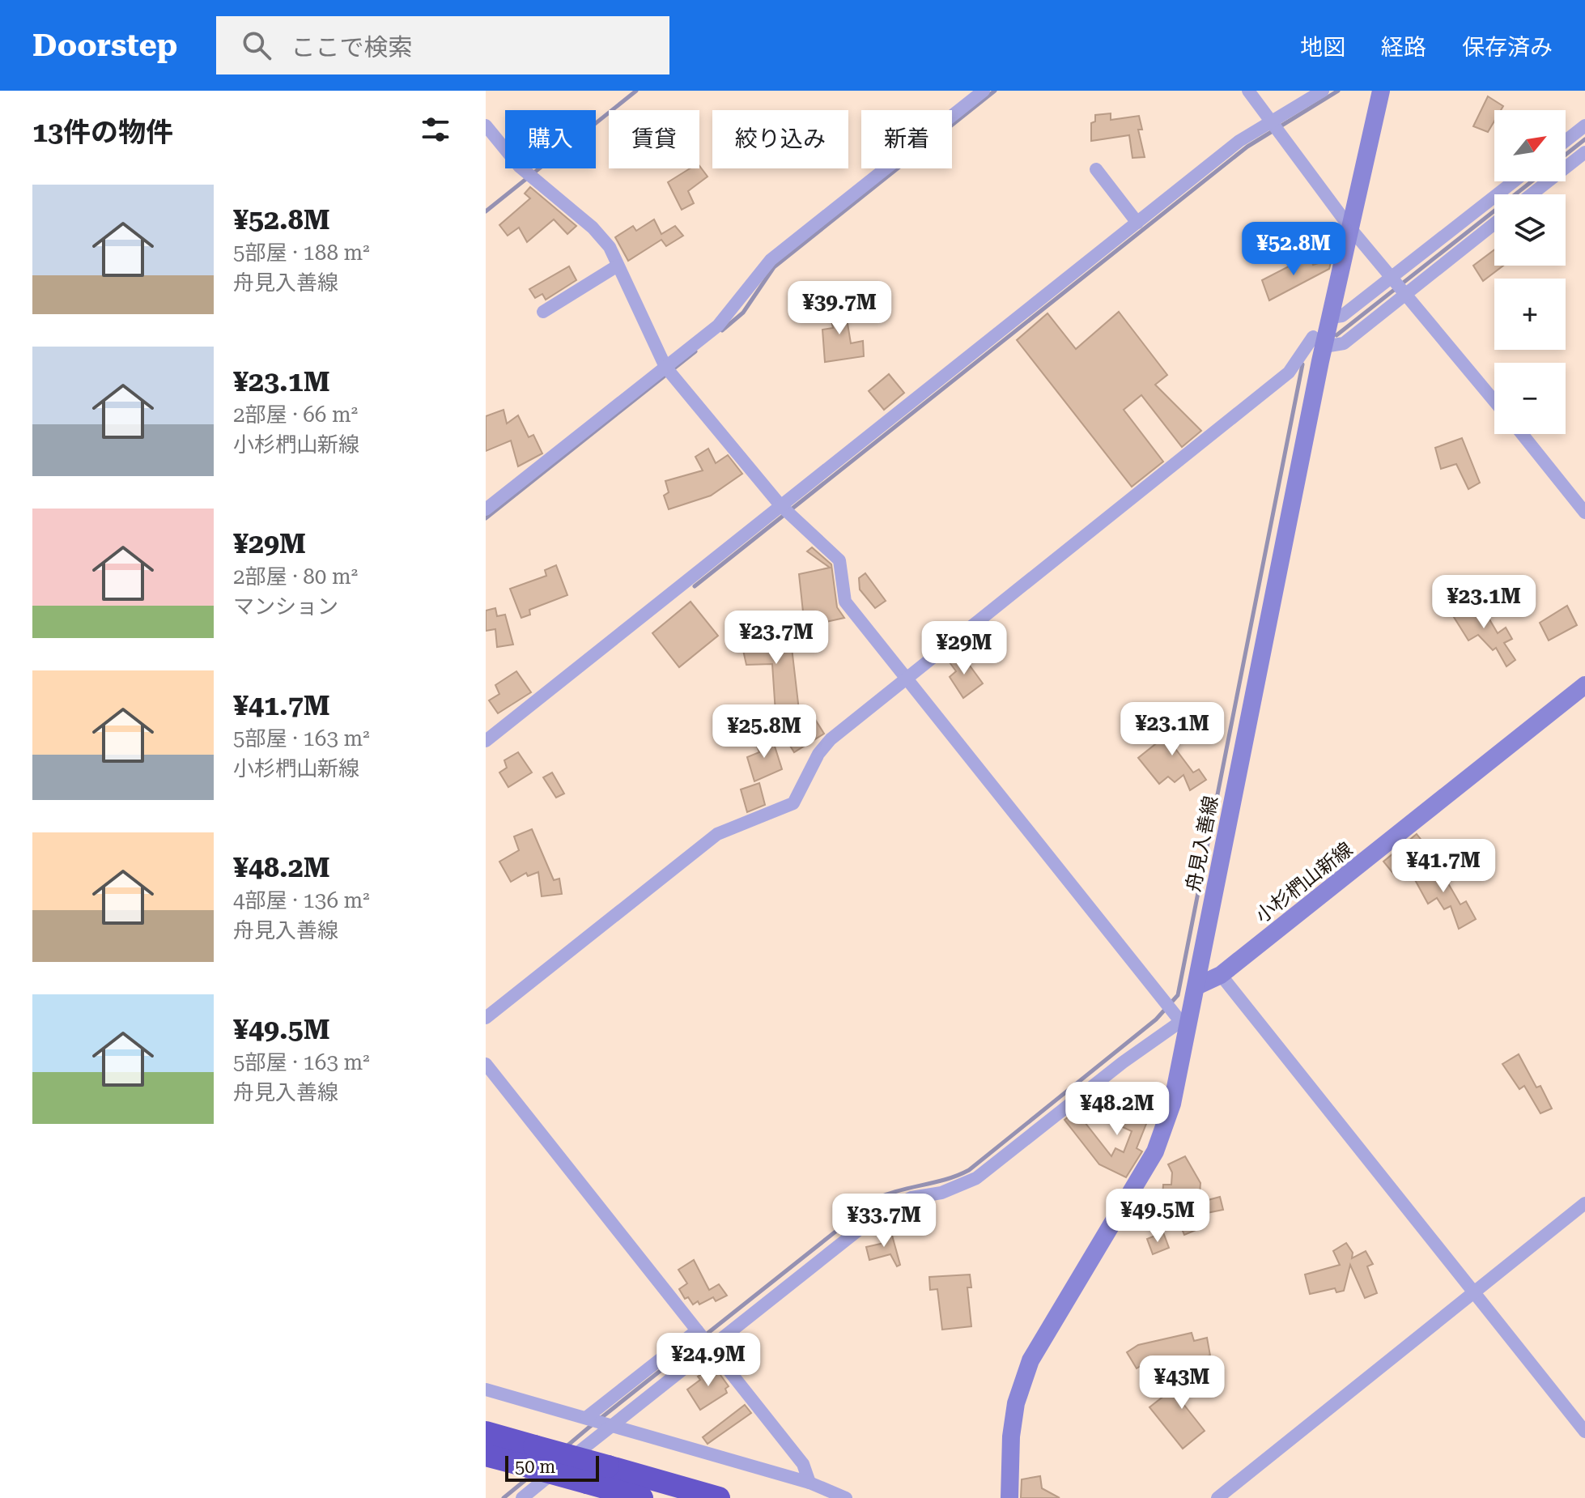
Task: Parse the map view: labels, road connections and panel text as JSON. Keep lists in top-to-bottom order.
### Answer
{
  "streets": {
    "main road": ["舟見入善線", "小杉椚山新線"]
  },
  "crossings": [
    ["舟見入善線", "小杉椚山新線"]
  ],
  "scale_bar": "50 m",
  "north": "top right",
  "page": {
    "header": "Doorstep",
    "search": "ここで検索",
    "nav": ["地図", "経路", "保存済み"],
    "heading": "13件の物件",
    "map_buttons": ["+", "−"],
    "chip": [
      "購入",
      "賃貸",
      "絞り込み",
      "新着"
    ],
    "list": [
      {
        "name": "¥52.8M",
        "note": "5部屋 · 188 m² · 舟見入善線"
      },
      {
        "name": "¥23.1M",
        "note": "2部屋 · 66 m² · 小杉椚山新線"
      },
      {
        "name": "¥29M",
        "note": "2部屋 · 80 m² · マンション"
      },
      {
        "name": "¥41.7M",
        "note": "5部屋 · 163 m² · 小杉椚山新線"
      },
      {
        "name": "¥48.2M",
        "note": "4部屋 · 136 m² · 舟見入善線"
      },
      {
        "name": "¥49.5M",
        "note": "5部屋 · 163 m² · 舟見入善線"
      }
    ],
    "price": [
      "¥52.8M",
      "¥39.7M",
      "¥23.1M",
      "¥23.7M",
      "¥29M",
      "¥23.1M",
      "¥25.8M",
      "¥41.7M",
      "¥48.2M",
      "¥49.5M",
      "¥33.7M",
      "¥24.9M",
      "¥43M"
    ],
    "scale": "50 m"
  }
}
